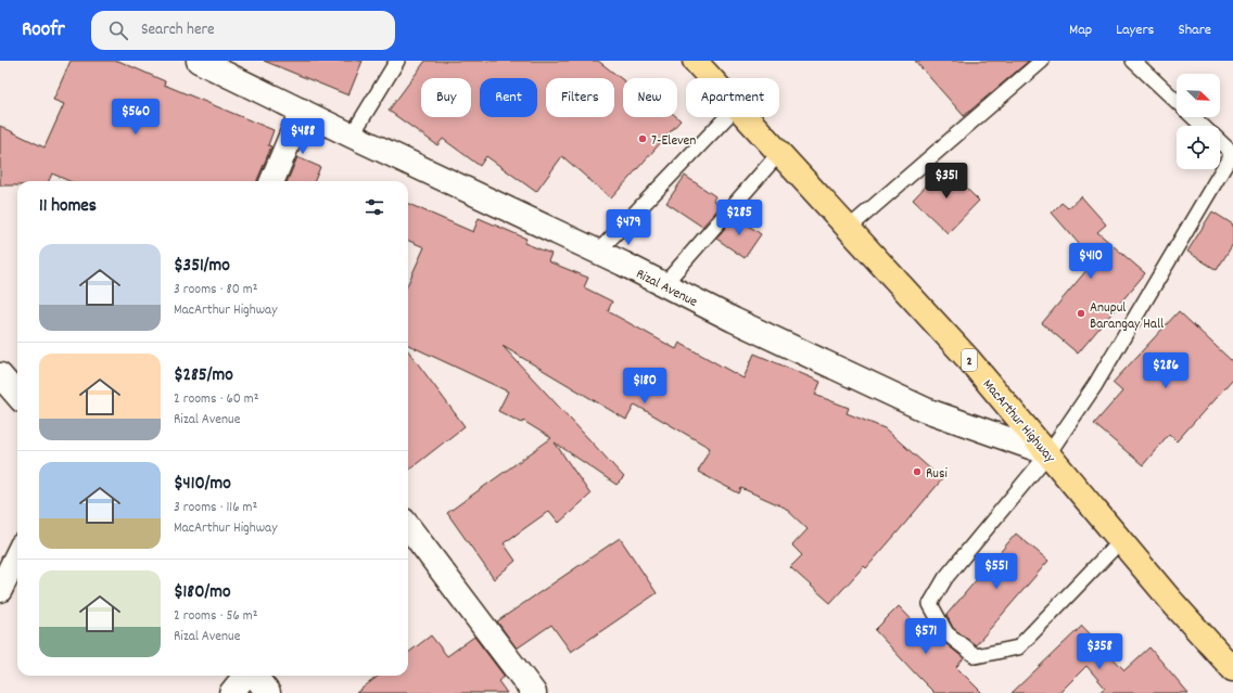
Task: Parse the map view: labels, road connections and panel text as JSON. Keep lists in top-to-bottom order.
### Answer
{
  "streets": {
    "highway": ["2", "MacArthur Highway"],
    "street": ["Rizal Avenue"]
  },
  "crossings": [
    ["Rizal Avenue", "MacArthur Highway"]
  ],
  "places": ["7-Eleven", "Anupul Barangay Hall", "Rusi"],
  "north": "bottom right",
  "page": {
    "header": "Roofr",
    "search": "Search here",
    "nav": ["Map", "Layers", "Share"],
    "chip": [
      "Buy",
      "Rent",
      "Filters",
      "New",
      "Apartment"
    ],
    "price": [
      "$560",
      "$488",
      "$351",
      "$285",
      "$479",
      "$410",
      "$286",
      "$180",
      "$551",
      "$571",
      "$358"
    ],
    "heading": "11 homes",
    "list": [
      {
        "name": "$351/mo",
        "note": "3 rooms · 80 m² · MacArthur Highway"
      },
      {
        "name": "$285/mo",
        "note": "2 rooms · 60 m² · Rizal Avenue"
      },
      {
        "name": "$410/mo",
        "note": "3 rooms · 116 m² · MacArthur Highway"
      },
      {
        "name": "$180/mo",
        "note": "2 rooms · 56 m² · Rizal Avenue"
      }
    ]
  }
}
